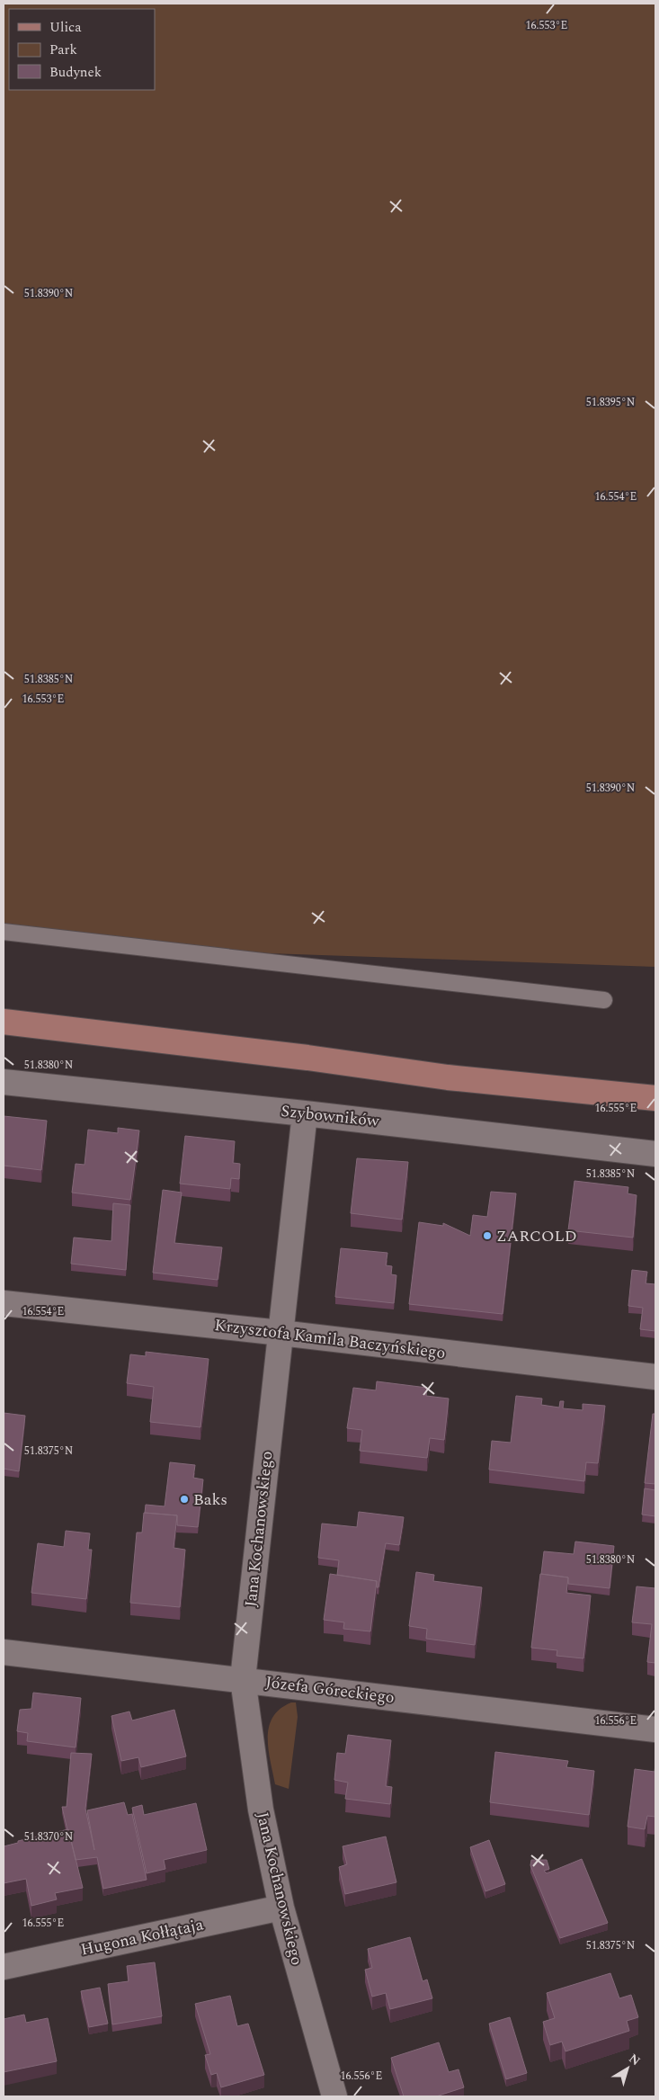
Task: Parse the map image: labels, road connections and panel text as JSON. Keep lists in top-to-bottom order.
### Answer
{
  "streets": {
    "street": [
      "Szybowników",
      "Krzysztofa Kamila Baczyńskiego",
      "Jana Kochanowskiego",
      "Józefa Góreckiego",
      "Hugona Kołłątaja"
    ]
  },
  "crossings": [
    ["Szybowników", "Jana Kochanowskiego"],
    ["Krzysztofa Kamila Baczyńskiego", "Jana Kochanowskiego"],
    ["Jana Kochanowskiego", "Józefa Góreckiego"],
    ["Jana Kochanowskiego", "Hugona Kołłątaja"]
  ],
  "places": ["ZARCOLD", "Baks"],
  "legend": ["Ulica", "Park", "Budynek"],
  "north": "top right",
  "coordinates": [
    "16.553°E",
    "51.8390°N",
    "51.8395°N",
    "16.554°E",
    "51.8385°N",
    "51.8380°N",
    "16.555°E",
    "51.8375°N",
    "16.556°E",
    "51.8370°N"
  ]
}
